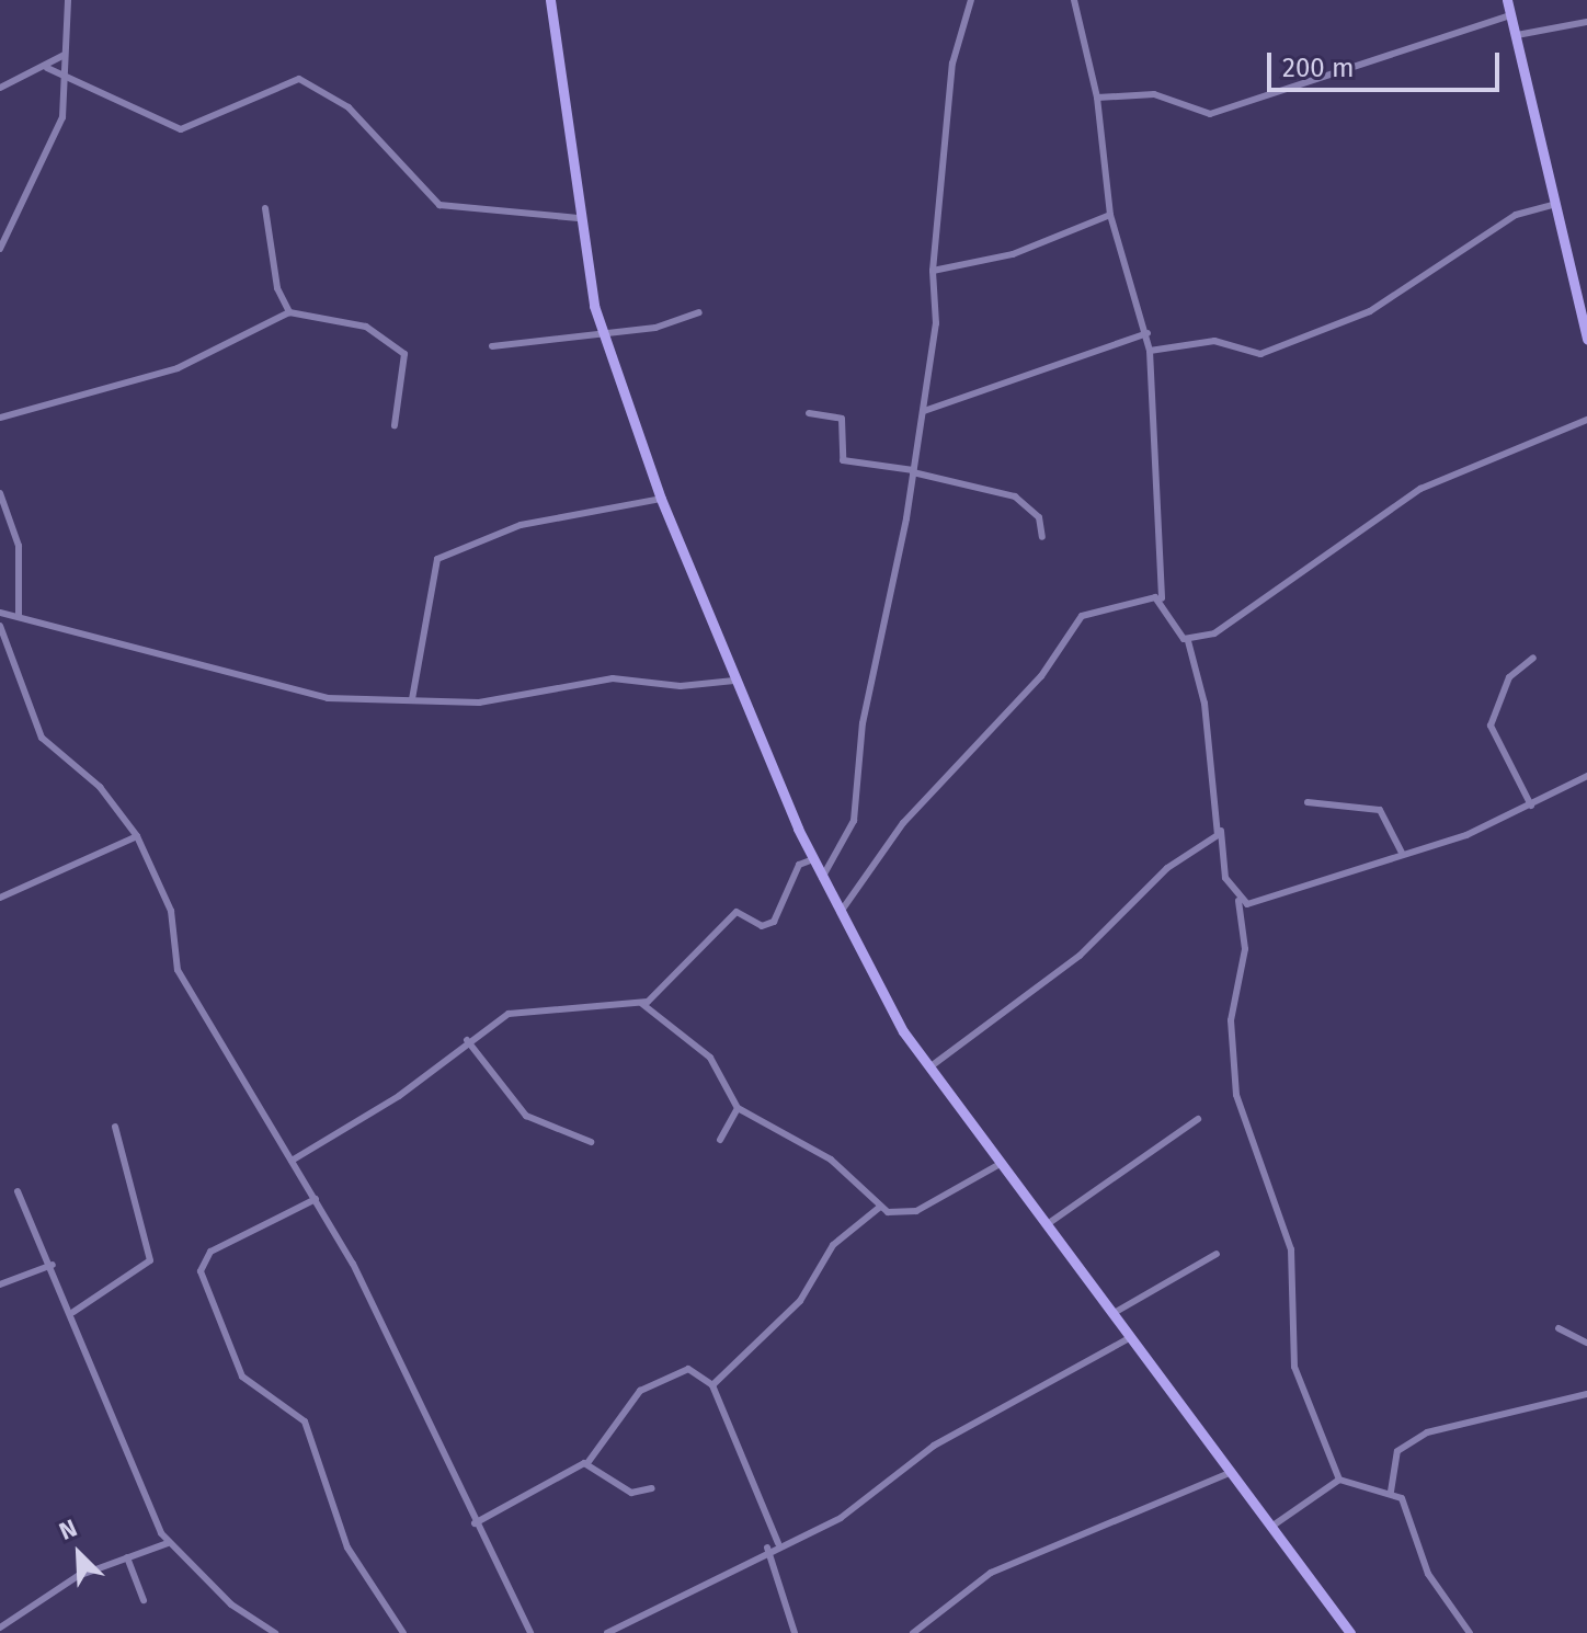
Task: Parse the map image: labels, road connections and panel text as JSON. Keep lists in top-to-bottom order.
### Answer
{
  "scale_bar": "200 m",
  "north": "top left"
}
